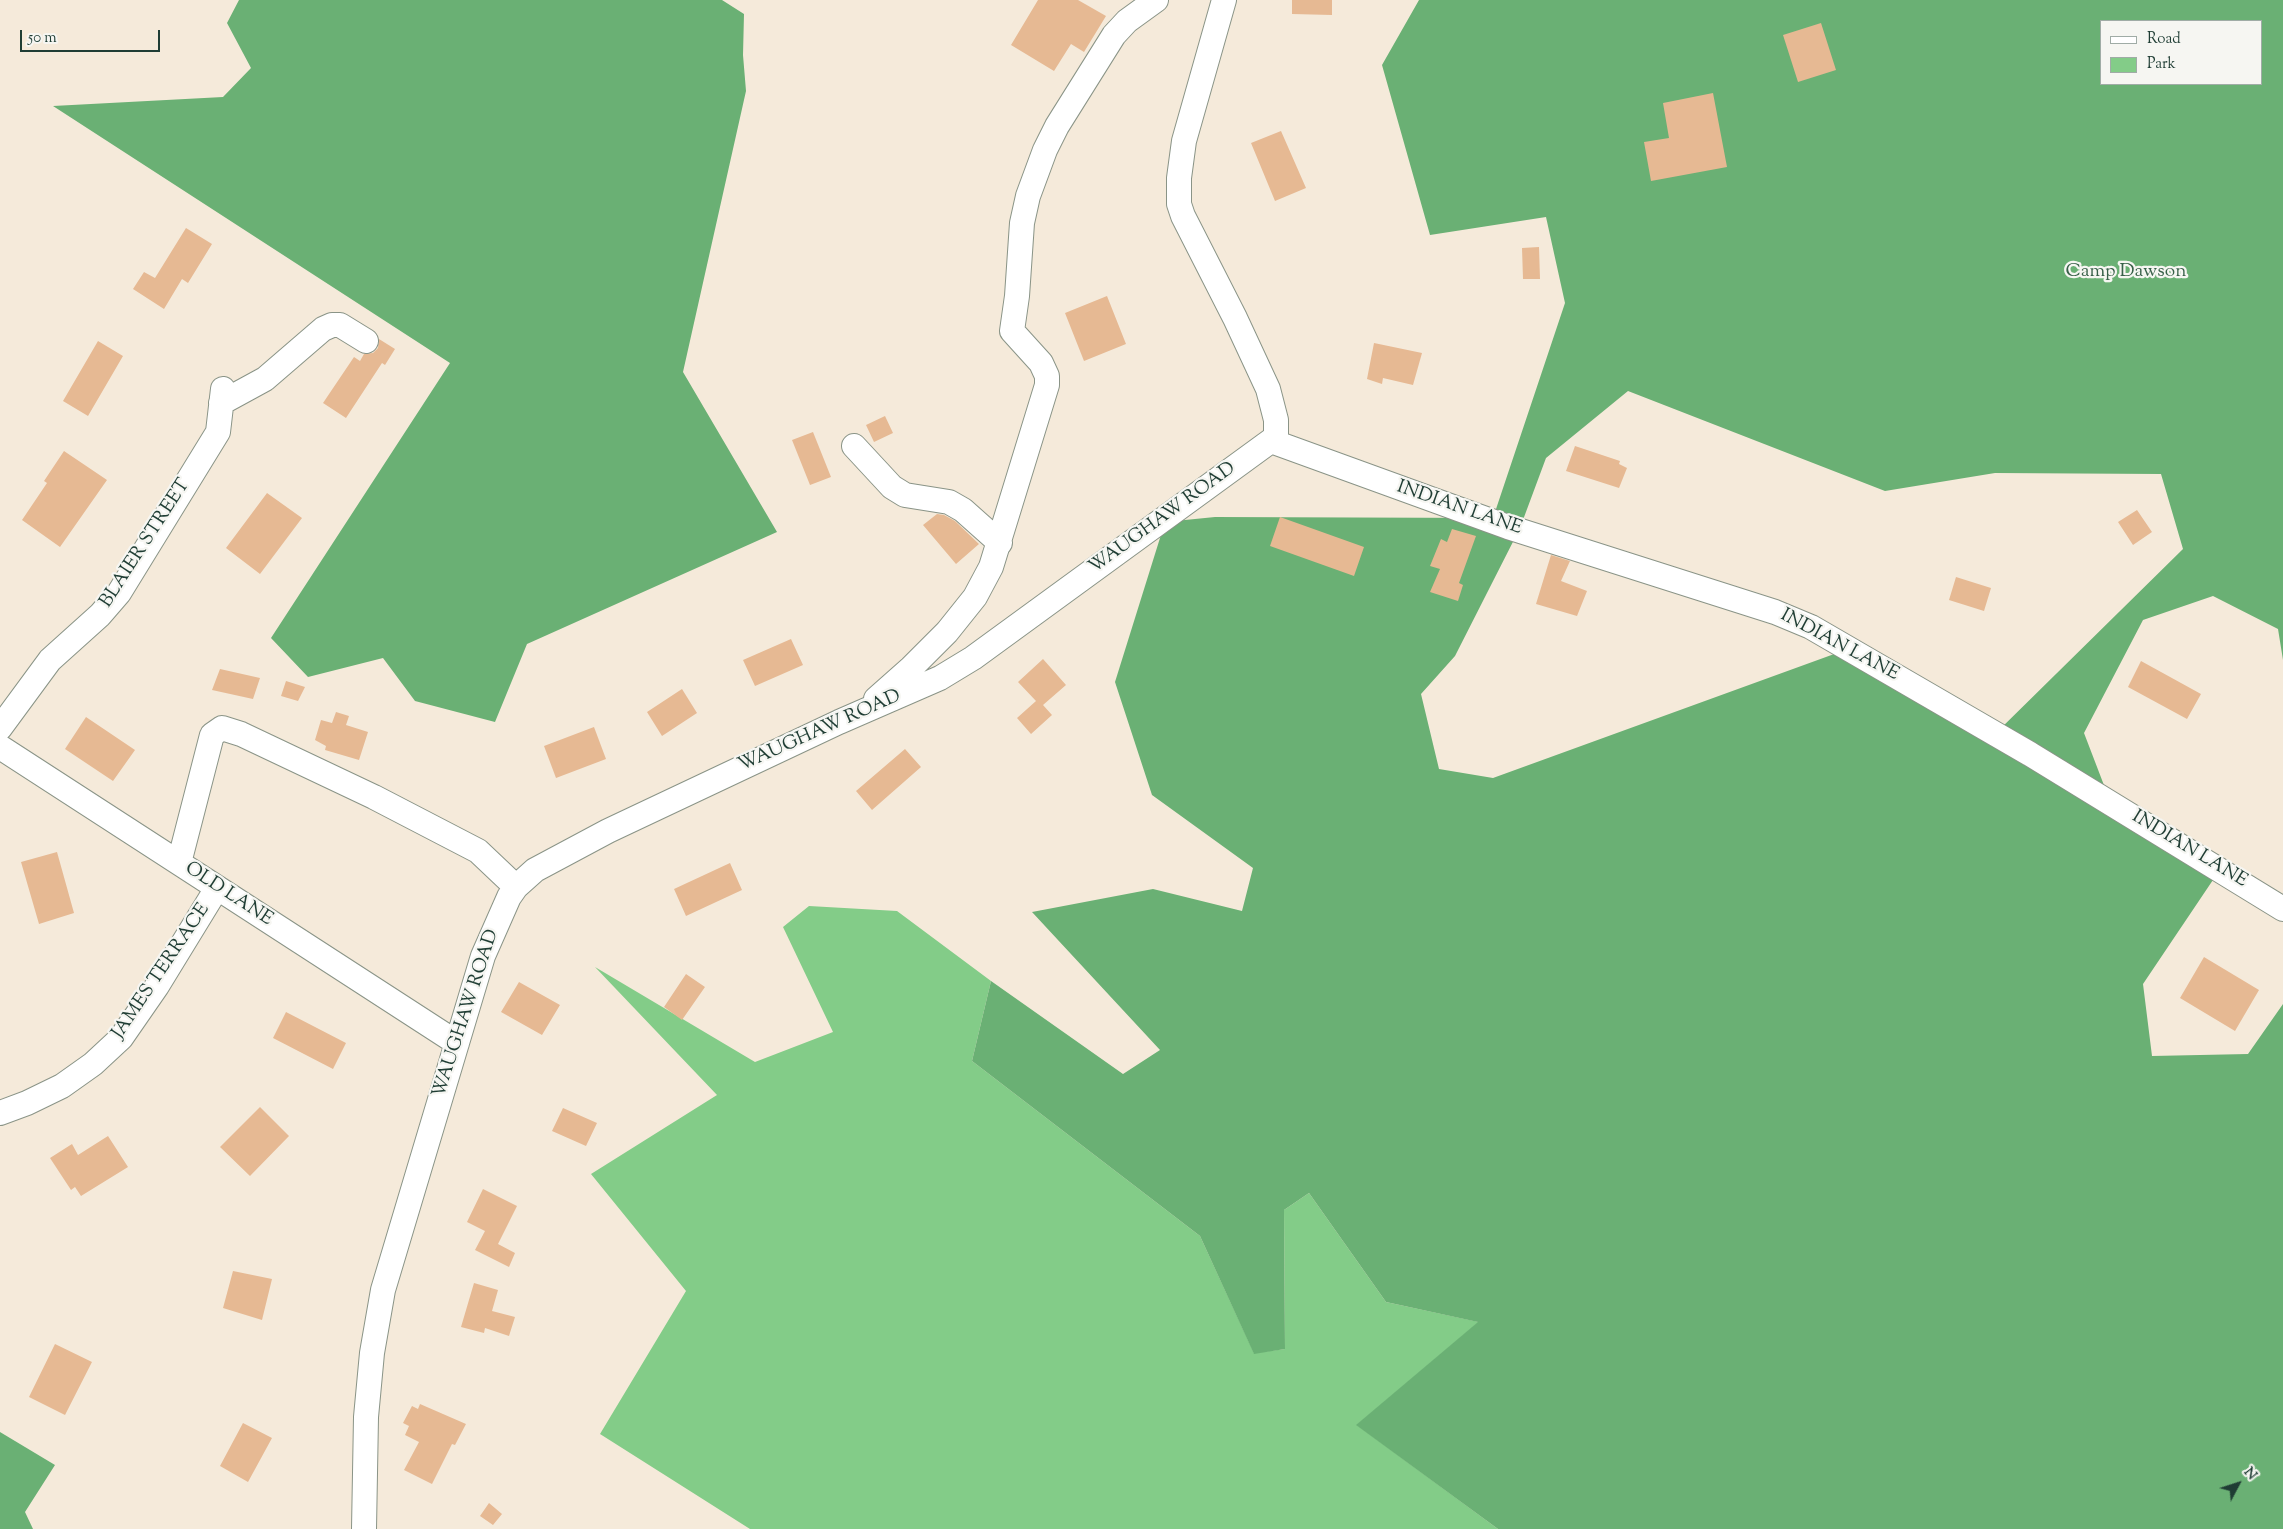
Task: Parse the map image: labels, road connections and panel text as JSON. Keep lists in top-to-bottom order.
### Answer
{
  "streets": {
    "street": [
      "INDIAN LANE",
      "WAUGHAW ROAD",
      "BLAIER STREET",
      "OLD LANE",
      "JAMES TERRACE"
    ]
  },
  "crossings": [
    ["INDIAN LANE", "WAUGHAW ROAD"],
    ["WAUGHAW ROAD", "OLD LANE"],
    ["OLD LANE", "JAMES TERRACE"]
  ],
  "parks": ["Camp Dawson"],
  "legend": ["Road", "Park"],
  "scale_bar": "50 m",
  "north": "top right"
}
